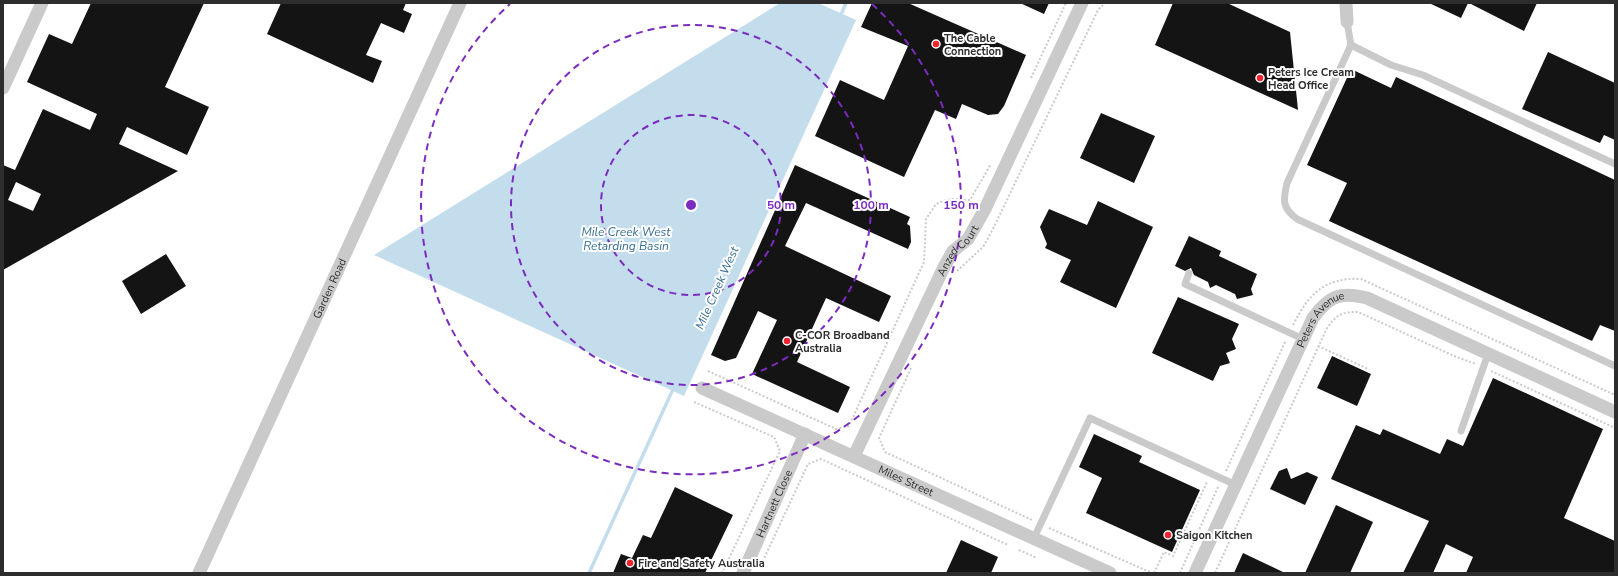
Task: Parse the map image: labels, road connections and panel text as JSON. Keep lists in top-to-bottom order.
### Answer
{
  "streets": {
    "street": [
      "Anzed Court",
      "Garden Road",
      "Peters Avenue",
      "Miles Street",
      "Hartnett Close"
    ]
  },
  "crossings": [
    ["Anzed Court", "Miles Street"],
    ["Miles Street", "Hartnett Close"]
  ],
  "water": ["Mile Creek West Retarding Basin", "Mile Creek West"],
  "places": [
    "The Cable Connection",
    "Peters Ice Cream Head Office",
    "C-COR Broadband Australia",
    "Saigon Kitchen",
    "Fire and Safety Australia"
  ],
  "rings": ["50 m", "100 m", "150 m"]
}
